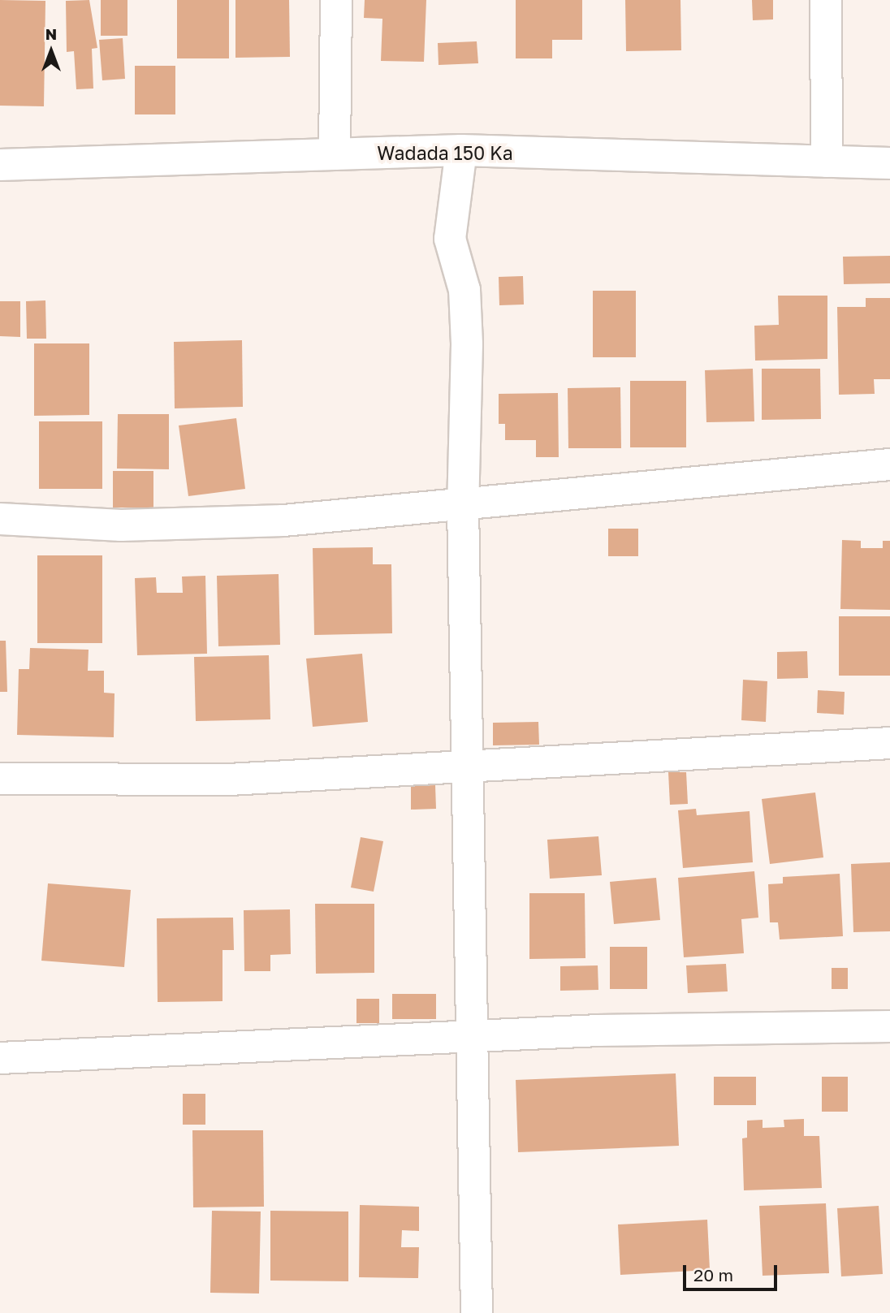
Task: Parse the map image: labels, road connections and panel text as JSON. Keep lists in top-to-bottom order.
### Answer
{
  "streets": {
    "street": ["Wadada 150 Ka"]
  },
  "scale_bar": "20 m",
  "north": "top"
}
